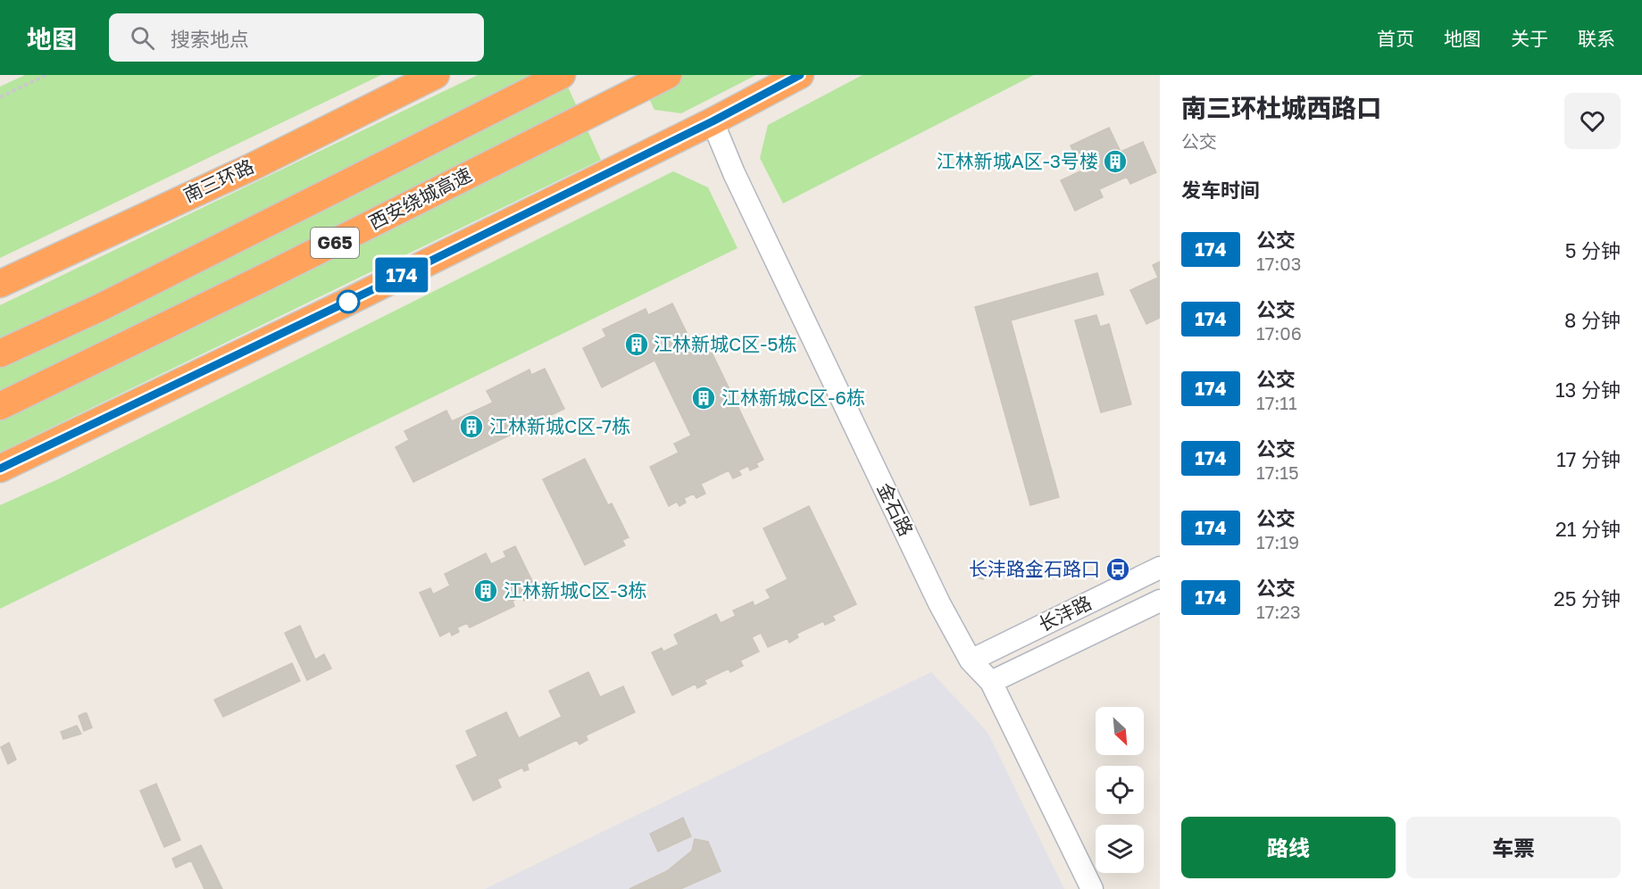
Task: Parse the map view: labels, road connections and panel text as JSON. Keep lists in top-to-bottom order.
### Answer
{
  "streets": {
    "highway": ["南三环路", "西安绕城高速", "G65"],
    "street": ["金石路", "长沣路"]
  },
  "crossings": [
    ["金石路", "长沣路"]
  ],
  "places": {
    "building": [
      "江林新城A区-3号楼",
      "江林新城C区-5栋",
      "江林新城C区-6栋",
      "江林新城C区-7栋",
      "江林新城C区-3栋"
    ],
    "bus stop": ["长沣路金石路口"]
  },
  "lines": ["bus line 174"],
  "north": "bottom right",
  "page": {
    "header": "地图",
    "search": "搜索地点",
    "nav": [
      "首页",
      "地图",
      "关于",
      "联系"
    ],
    "on_map": "174",
    "heading": [
      ["南三环杜城西路口", "公交"],
      "发车时间"
    ],
    "list": [
      {
        "mark": "174",
        "name": "公交",
        "note": "17:03",
        "value": "5 分钟"
      },
      {
        "mark": "174",
        "name": "公交",
        "note": "17:06",
        "value": "8 分钟"
      },
      {
        "mark": "174",
        "name": "公交",
        "note": "17:11",
        "value": "13 分钟"
      },
      {
        "mark": "174",
        "name": "公交",
        "note": "17:15",
        "value": "17 分钟"
      },
      {
        "mark": "174",
        "name": "公交",
        "note": "17:19",
        "value": "21 分钟"
      },
      {
        "mark": "174",
        "name": "公交",
        "note": "17:23",
        "value": "25 分钟"
      }
    ],
    "buttons": ["路线", "车票"]
  }
}
